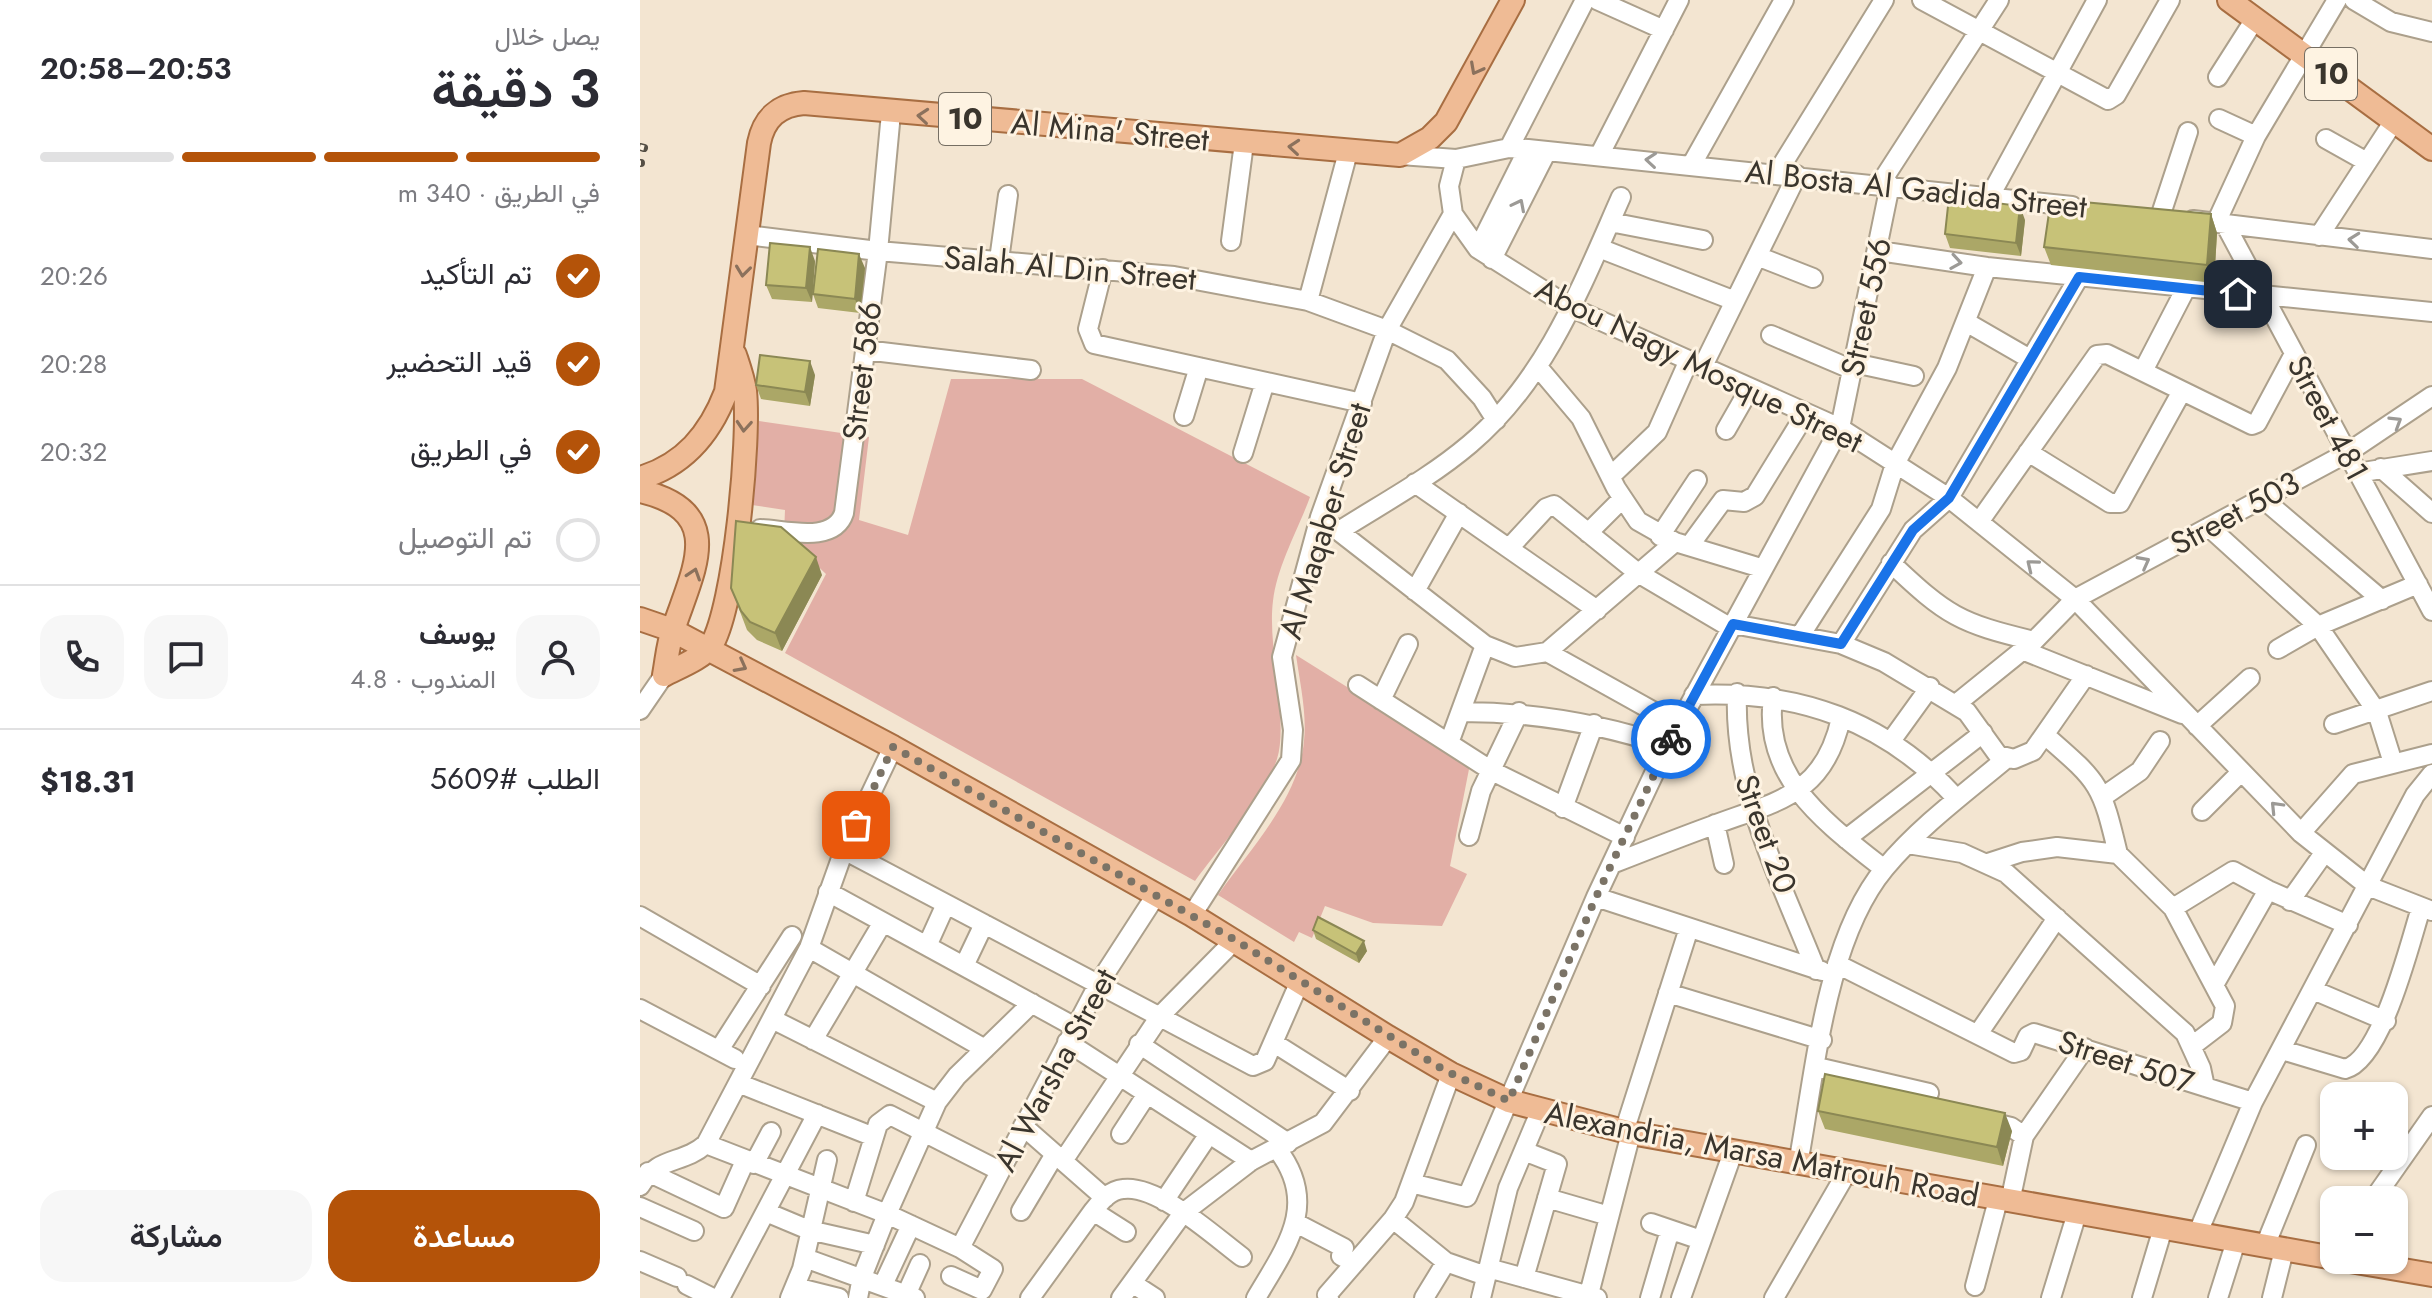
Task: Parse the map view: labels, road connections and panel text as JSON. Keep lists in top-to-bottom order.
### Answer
{
  "streets": {
    "main road": ["10", "Al Mina' Street", "Alexandria, Marsa Matrouh Road"],
    "street": [
      "Al Bosta Al Gadida Street",
      "Salah Al Din Street",
      "Street 556",
      "Abou Nagy Mosque Street",
      "Street 586",
      "Street 481",
      "Street 503",
      "Al Maqaber Street",
      "Street 20",
      "Street 507",
      "Al Warsha Street"
    ]
  },
  "crossings": [
    ["10", "Al Mina' Street"],
    ["10", "Street 586"],
    ["10", "Alexandria, Marsa Matrouh Road"],
    ["Al Mina' Street", "Al Bosta Al Gadida Street"],
    ["Al Mina' Street", "Salah Al Din Street"],
    ["Al Mina' Street", "Street 586"],
    ["Al Bosta Al Gadida Street", "Street 556"],
    ["Salah Al Din Street", "Street 586"],
    ["Salah Al Din Street", "Al Maqaber Street"],
    ["Street 556", "Abou Nagy Mosque Street"],
    ["Street 556", "Street 507"],
    ["Street 556", "Alexandria, Marsa Matrouh Road"],
    ["Abou Nagy Mosque Street", "Street 503"],
    ["Abou Nagy Mosque Street", "Al Maqaber Street"],
    ["Street 481", "Street 503"],
    ["Al Maqaber Street", "Alexandria, Marsa Matrouh Road"],
    ["Street 20", "Street 507"],
    ["Al Warsha Street", "Alexandria, Marsa Matrouh Road"]
  ],
  "one_way": ["Al Mina' Street"],
  "page": {
    "heading": ["3 دقيقة", "يصل خلال", "20:53–20:58"],
    "panel": [
      "يوسف",
      "المندوب · 4.8",
      "الطلب #5609",
      "$18.31"
    ],
    "bar": "في الطريق · 340 m",
    "list": [
      ["تم التأكيد", "20:26"],
      ["قيد التحضير", "20:28"],
      ["في الطريق", "20:32"],
      "تم التوصيل"
    ],
    "map_buttons": ["+", "−"],
    "buttons": ["مساعدة", "مشاركة"]
  }
}
